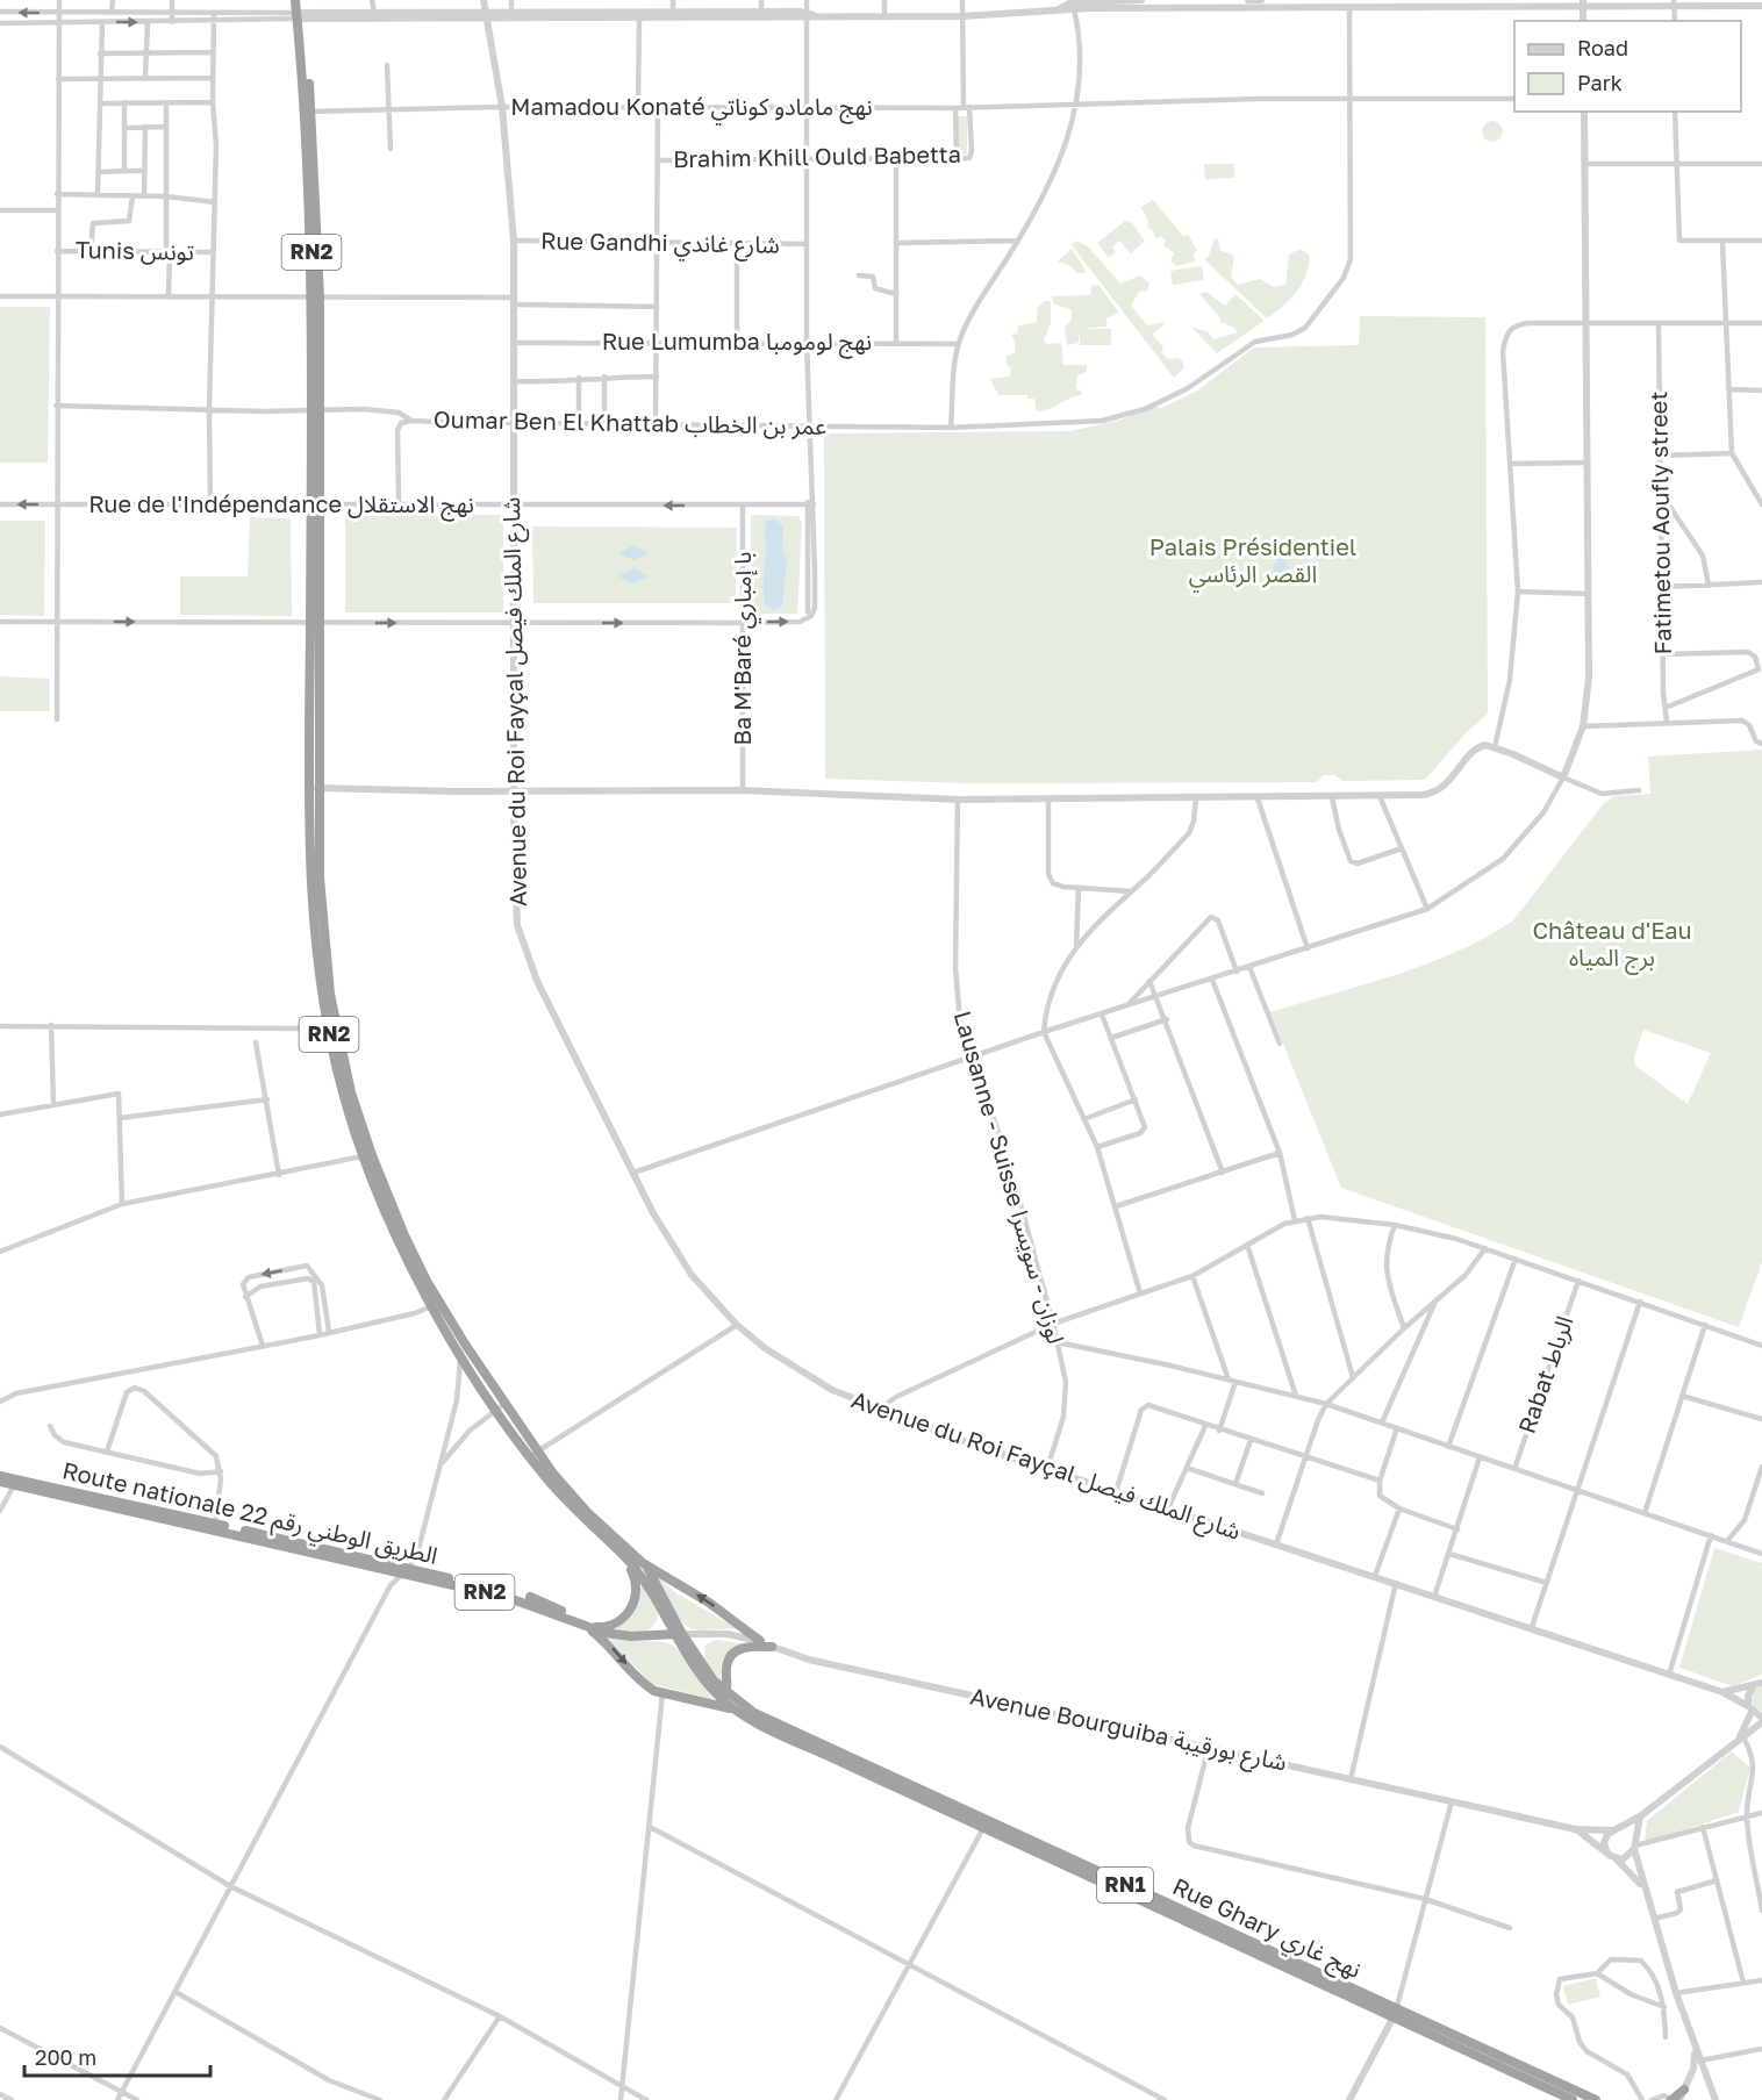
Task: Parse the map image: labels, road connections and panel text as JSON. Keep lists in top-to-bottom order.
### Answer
{
  "streets": {
    "highway": [
      "RN2",
      "Route nationale 22 الطريق الوطني رقم",
      "RN1",
      "Rue Ghary نهج غاري"
    ],
    "street": [
      "Mamadou Konaté نهج مامادو كوناتي",
      "Brahim Khill Ould Babetta",
      "Rue Gandhi شارع غاندي",
      "Tunis تونس",
      "Rue Lumumba نهج لومومبا",
      "Oumar Ben El Khattab عمر بن الخطاب",
      "Rue de l'Indépendance نهج الاستقلال",
      "Fatimetou Aoufly street",
      "Ba M'Baré با إمباري",
      "Avenue du Roi Fayçal شارع الملك فيصل",
      "Lausanne - Suisse لوزان - سويسرا",
      "Rabat الرباط",
      "Avenue Bourguiba شارع بورقيبة"
    ]
  },
  "crossings": [
    ["Mamadou Konaté نهج مامادو كوناتي", "Brahim Khill Ould Babetta"],
    ["Mamadou Konaté نهج مامادو كوناتي", "RN2"],
    ["Mamadou Konaté نهج مامادو كوناتي", "Oumar Ben El Khattab عمر بن الخطاب"],
    ["Mamadou Konaté نهج مامادو كوناتي", "Avenue du Roi Fayçal شارع الملك فيصل"],
    ["Rue Gandhi شارع غاندي", "Avenue du Roi Fayçal شارع الملك فيصل"],
    ["RN2", "Oumar Ben El Khattab عمر بن الخطاب"],
    ["RN2", "Rue de l'Indépendance نهج الاستقلال"],
    ["RN2", "Route nationale 22 الطريق الوطني رقم"],
    ["RN2", "Avenue Bourguiba شارع بورقيبة"],
    ["RN2", "Rue Ghary نهج غاري"],
    ["Rue Lumumba نهج لومومبا", "Avenue du Roi Fayçal شارع الملك فيصل"],
    ["Oumar Ben El Khattab عمر بن الخطاب", "Avenue du Roi Fayçal شارع الملك فيصل"],
    ["Rue de l'Indépendance نهج الاستقلال", "Ba M'Baré با إمباري"],
    ["Rue de l'Indépendance نهج الاستقلال", "Avenue du Roi Fayçal شارع الملك فيصل"],
    ["Avenue du Roi Fayçal شارع الملك فيصل", "Lausanne - Suisse لوزان - سويسرا"],
    ["Avenue Bourguiba شارع بورقيبة", "Rue Ghary نهج غاري"]
  ],
  "one_way": ["Rue de l'Indépendance نهج الاستقلال"],
  "parks": ["Palais Présidentiel القصر الرئاسي", "Château d'Eau برج المياه"],
  "legend": ["Road", "Park"],
  "scale_bar": "200 m"
}
